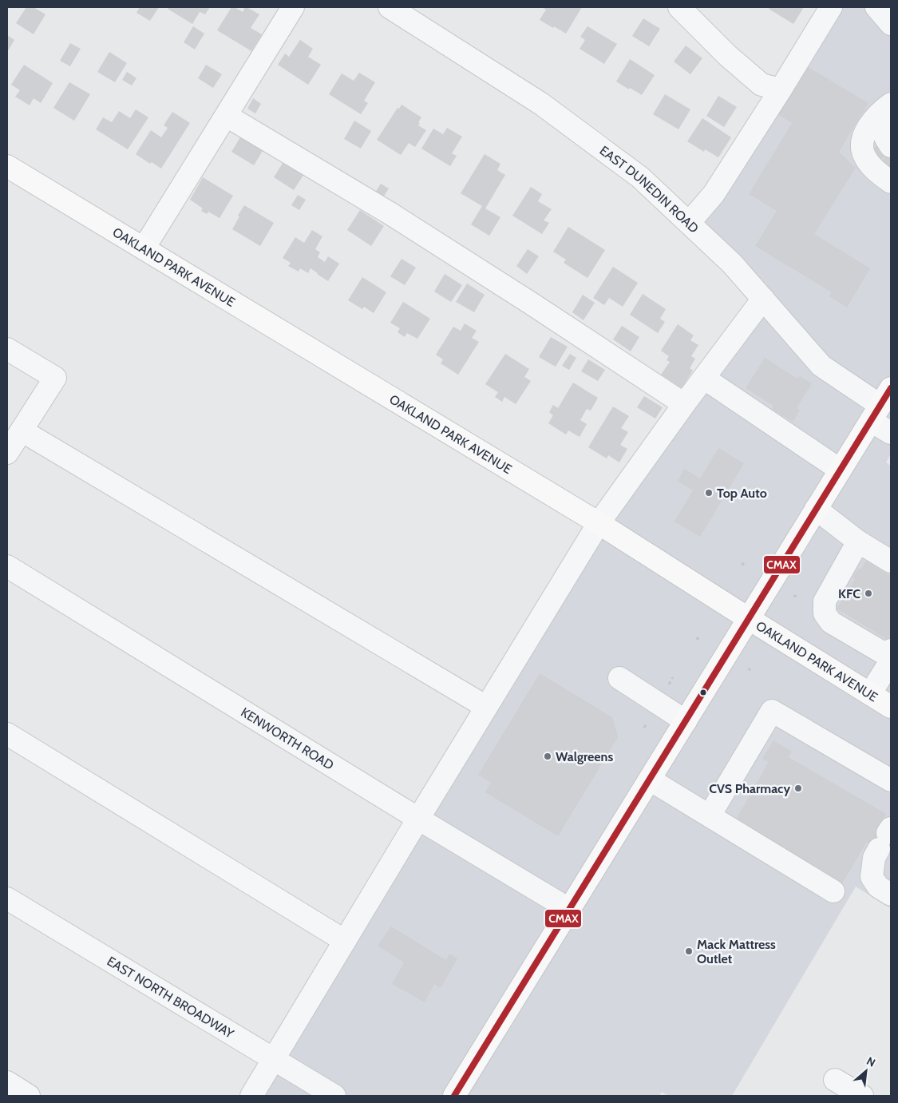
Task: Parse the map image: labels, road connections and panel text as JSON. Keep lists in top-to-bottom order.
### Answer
{
  "streets": {
    "main road": ["OAKLAND PARK AVENUE"],
    "street": ["EAST DUNEDIN ROAD", "KENWORTH ROAD", "EAST NORTH BROADWAY"]
  },
  "places": [
    "Top Auto",
    "KFC",
    "Walgreens",
    "CVS Pharmacy",
    "Mack Mattress Outlet"
  ],
  "lines": ["transit line CMAX"],
  "north": "top right"
}
